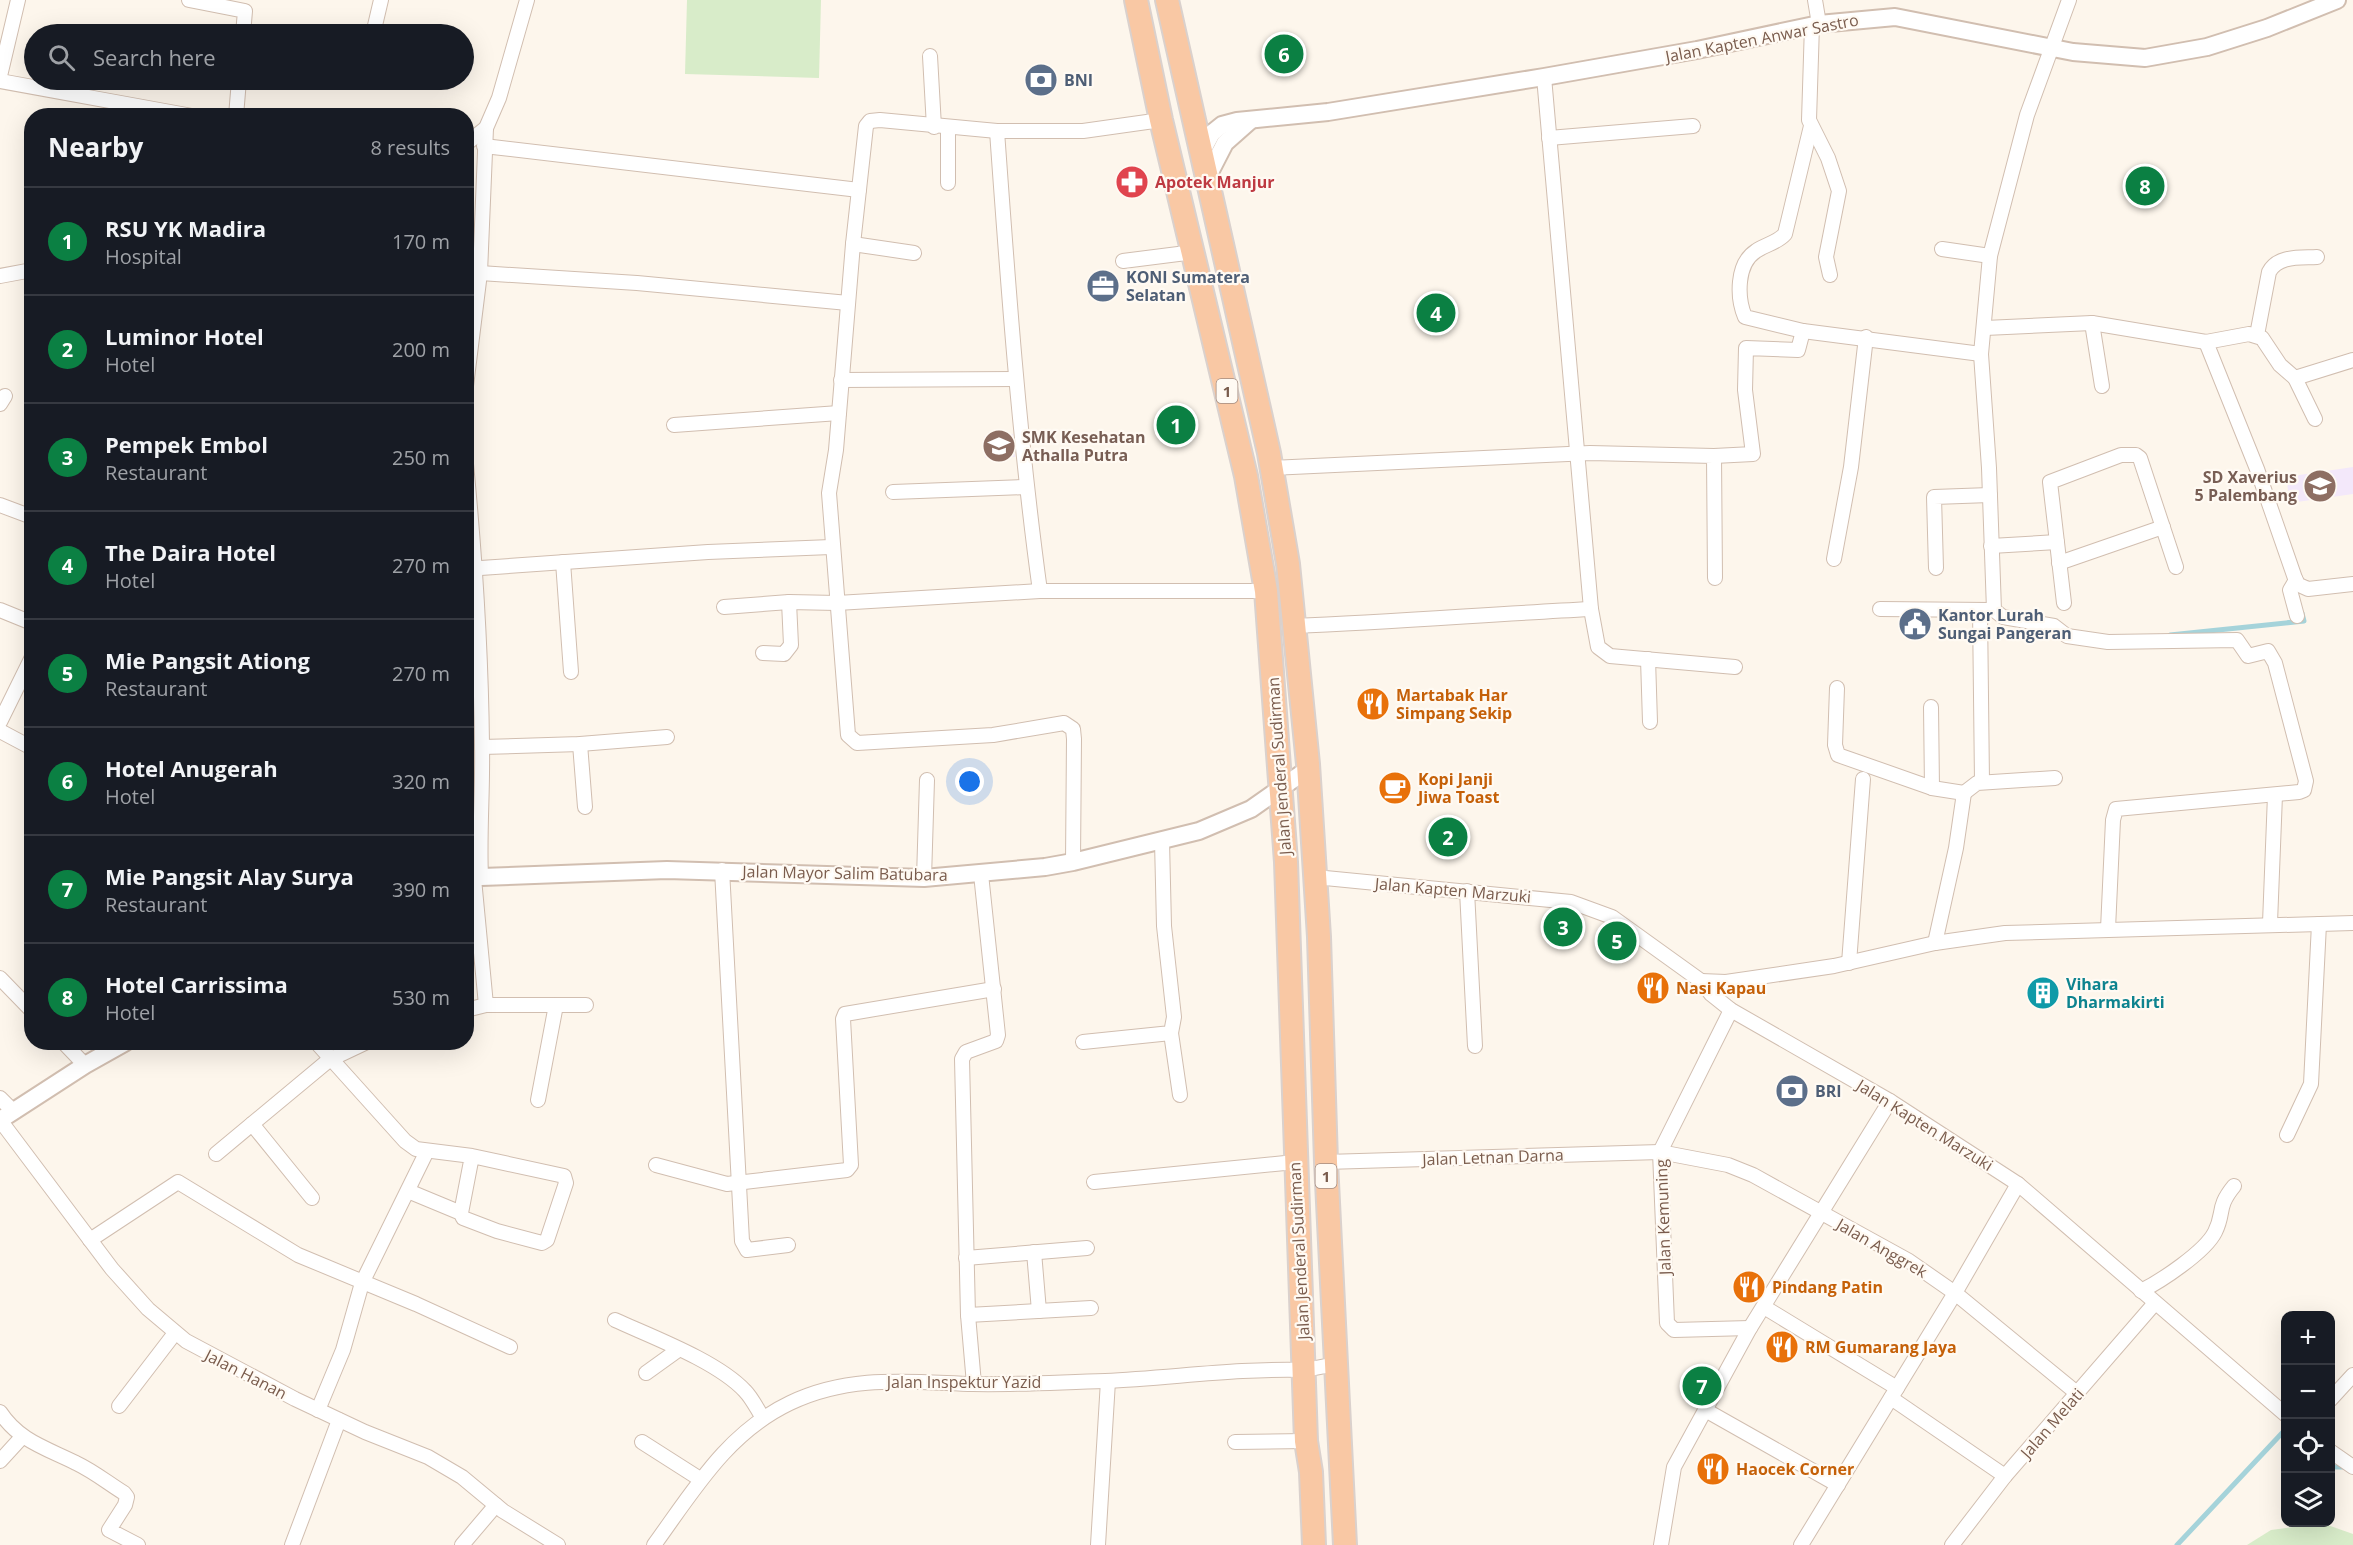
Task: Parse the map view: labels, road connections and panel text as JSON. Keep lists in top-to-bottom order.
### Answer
{
  "streets": {
    "highway": ["1", "Jalan Jenderal Sudirman"],
    "street": [
      "Jalan Kapten Anwar Sastro",
      "Jalan Mayor Salim Batubara",
      "Jalan Kapten Marzuki",
      "Jalan Letnan Darna",
      "Jalan Kemuning",
      "Jalan Anggrek",
      "Jalan Hanan",
      "Jalan Inspektur Yazid",
      "Jalan Melati"
    ]
  },
  "crossings": [
    ["Jalan Kapten Anwar Sastro", "Jalan Jenderal Sudirman"],
    ["Jalan Jenderal Sudirman", "Jalan Mayor Salim Batubara"],
    ["Jalan Jenderal Sudirman", "Jalan Kapten Marzuki"],
    ["Jalan Jenderal Sudirman", "Jalan Letnan Darna"],
    ["Jalan Jenderal Sudirman", "Jalan Inspektur Yazid"],
    ["Jalan Kapten Marzuki", "Jalan Kemuning"],
    ["Jalan Kapten Marzuki", "Jalan Melati"],
    ["Jalan Letnan Darna", "Jalan Kemuning"],
    ["Jalan Letnan Darna", "Jalan Anggrek"],
    ["Jalan Kemuning", "Jalan Anggrek"],
    ["Jalan Anggrek", "Jalan Melati"]
  ],
  "places": {
    "bank": ["BNI", "BRI"],
    "pharmacy": ["Apotek Manjur"],
    "office": ["KONI Sumatera Selatan"],
    "school or university": ["SMK Kesehatan Athalla Putra", "SD Xaverius 5 Palembang"],
    "public building": ["Kantor Lurah Sungai Pangeran"],
    "restaurant": [
      "Martabak Har Simpang Sekip",
      "Nasi Kapau",
      "Pindang Patin",
      "RM Gumarang Jaya",
      "Haocek Corner"
    ],
    "cafe": ["Kopi Janji Jiwa Toast"],
    "building": ["Vihara Dharmakirti"]
  },
  "page": {
    "search": "Search here",
    "pins": [
      "6",
      "8",
      "4",
      "1",
      "2",
      "3",
      "5",
      "7"
    ],
    "heading": ["Nearby", "8 results"],
    "list": [
      {
        "mark": "1",
        "name": "RSU YK Madira",
        "note": "Hospital",
        "value": "170 m"
      },
      {
        "mark": "2",
        "name": "Luminor Hotel",
        "note": "Hotel",
        "value": "200 m"
      },
      {
        "mark": "3",
        "name": "Pempek Embol",
        "note": "Restaurant",
        "value": "250 m"
      },
      {
        "mark": "4",
        "name": "The Daira Hotel",
        "note": "Hotel",
        "value": "270 m"
      },
      {
        "mark": "5",
        "name": "Mie Pangsit Ationg",
        "note": "Restaurant",
        "value": "270 m"
      },
      {
        "mark": "6",
        "name": "Hotel Anugerah",
        "note": "Hotel",
        "value": "320 m"
      },
      {
        "mark": "7",
        "name": "Mie Pangsit Alay Surya",
        "note": "Restaurant",
        "value": "390 m"
      },
      {
        "mark": "8",
        "name": "Hotel Carrissima",
        "note": "Hotel",
        "value": "530 m"
      }
    ],
    "map_buttons": ["+", "−"]
  }
}
